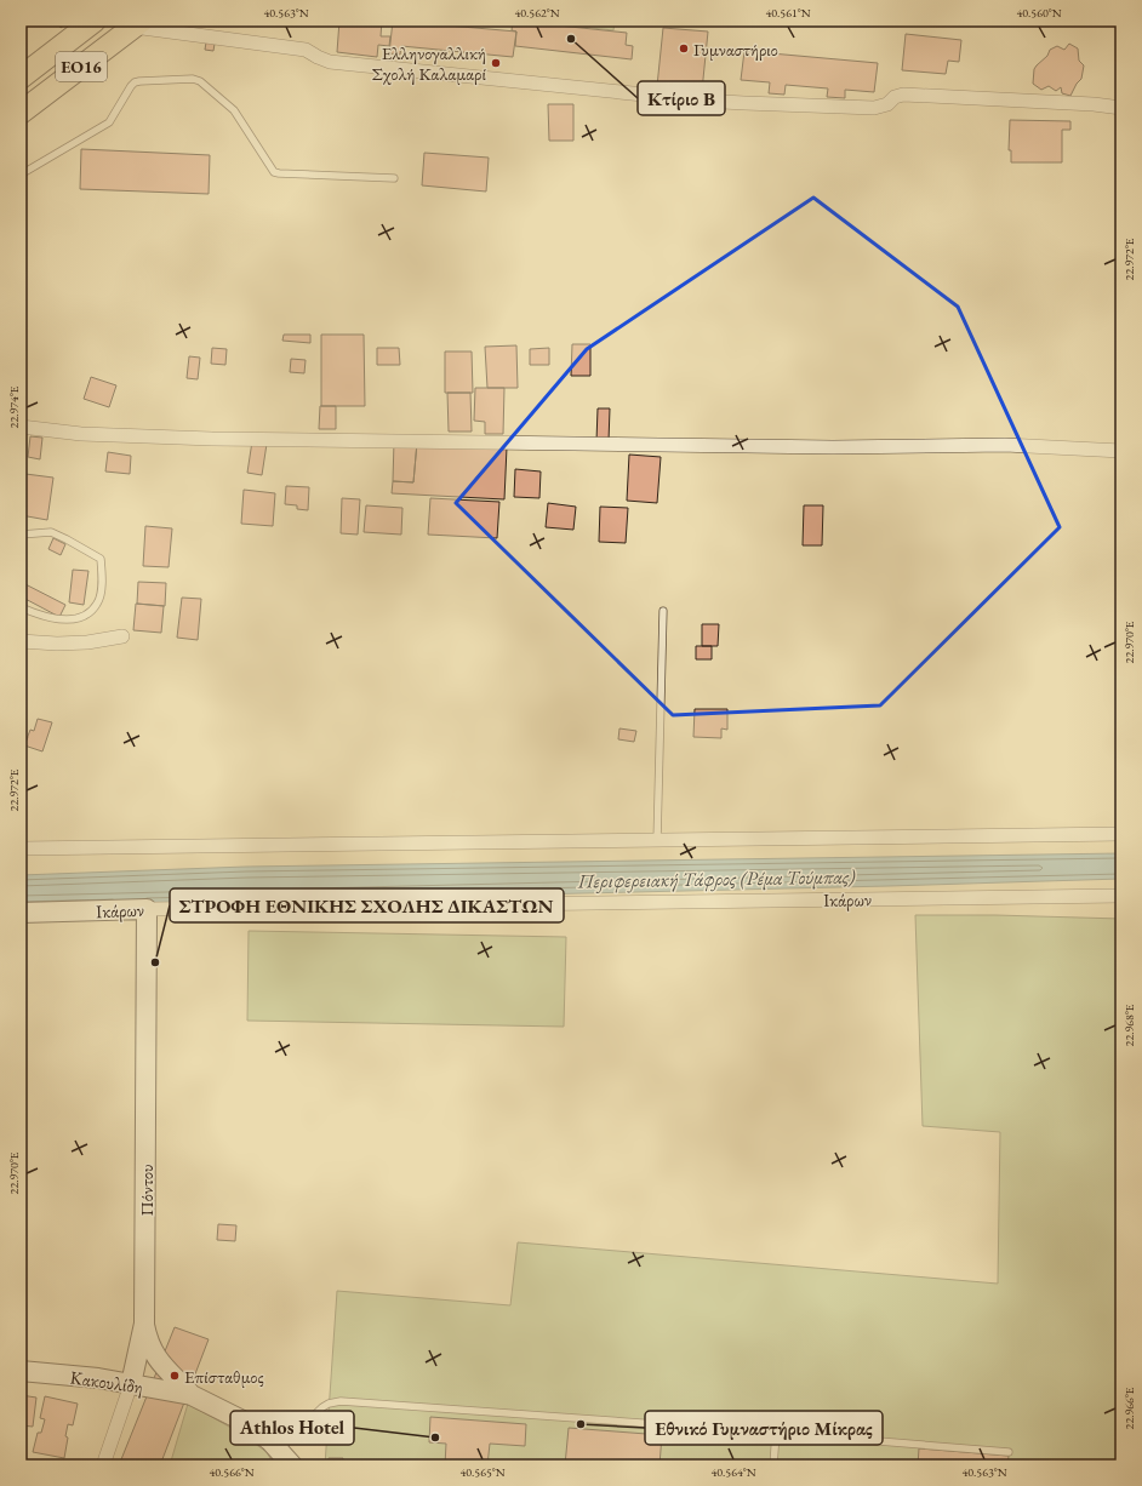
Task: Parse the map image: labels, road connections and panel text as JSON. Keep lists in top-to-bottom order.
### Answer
{
  "streets": {
    "main road": [
      "ΕΟ16",
      "Ικάρων",
      "Πόντου",
      "Κακουλίδη"
    ]
  },
  "crossings": [
    ["Ικάρων", "Πόντου"],
    ["Πόντου", "Κακουλίδη"]
  ],
  "water": ["Περιφερειακή Τάφρος (Ρέμα Τούμπας)"],
  "places": [
    "Κτίριο Β",
    "Γυμναστήριο",
    "Ελληνογαλλική Σχολή Καλαμαρί",
    "ΣΤΡΟΦΗ ΕΘΝΙΚΗΣ ΣΧΟΛΗΣ ΔΙΚΑΣΤΩΝ",
    "Επίσταθμος",
    "Εθνικό Γυμναστήριο Μίκρας",
    "Athlos Hotel"
  ],
  "coordinates": [
    "40.563°N",
    "40.562°N",
    "40.561°N",
    "40.560°N",
    "22.972°E",
    "22.974°E",
    "22.970°E",
    "22.968°E",
    "22.966°E",
    "40.566°N",
    "40.565°N",
    "40.564°N"
  ]
}
